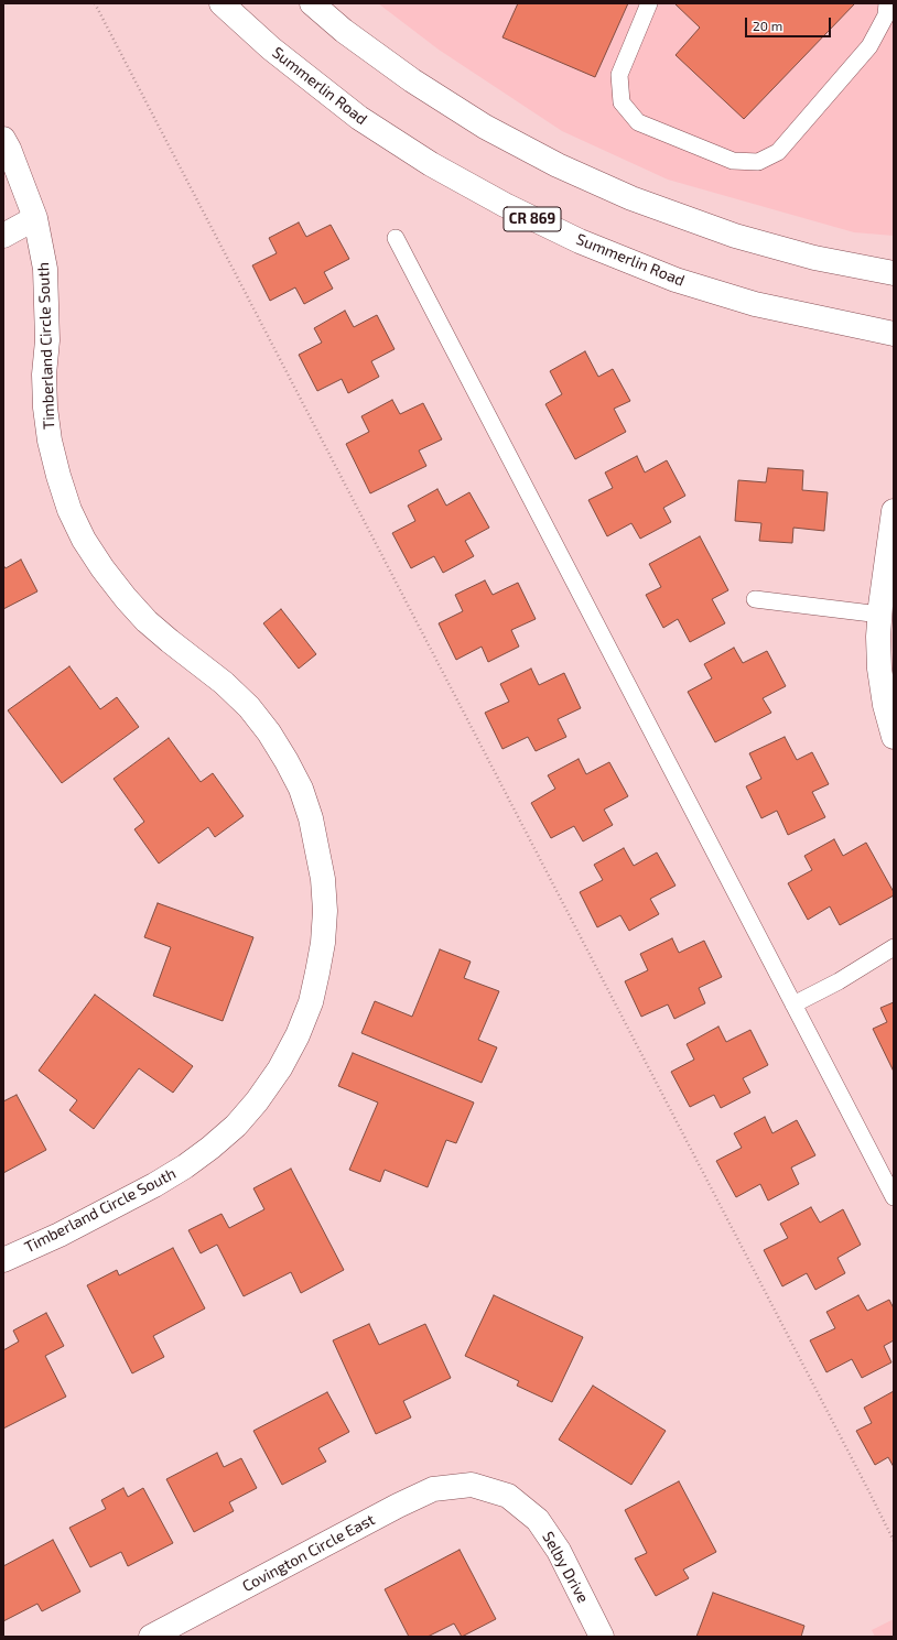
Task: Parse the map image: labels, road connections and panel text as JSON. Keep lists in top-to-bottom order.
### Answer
{
  "streets": {
    "street": [
      "Summerlin Road",
      "CR 869",
      "Timberland Circle South",
      "Covington Circle East",
      "Selby Drive"
    ]
  },
  "crossings": [
    ["Covington Circle East", "Selby Drive"]
  ],
  "scale_bar": "20 m"
}
